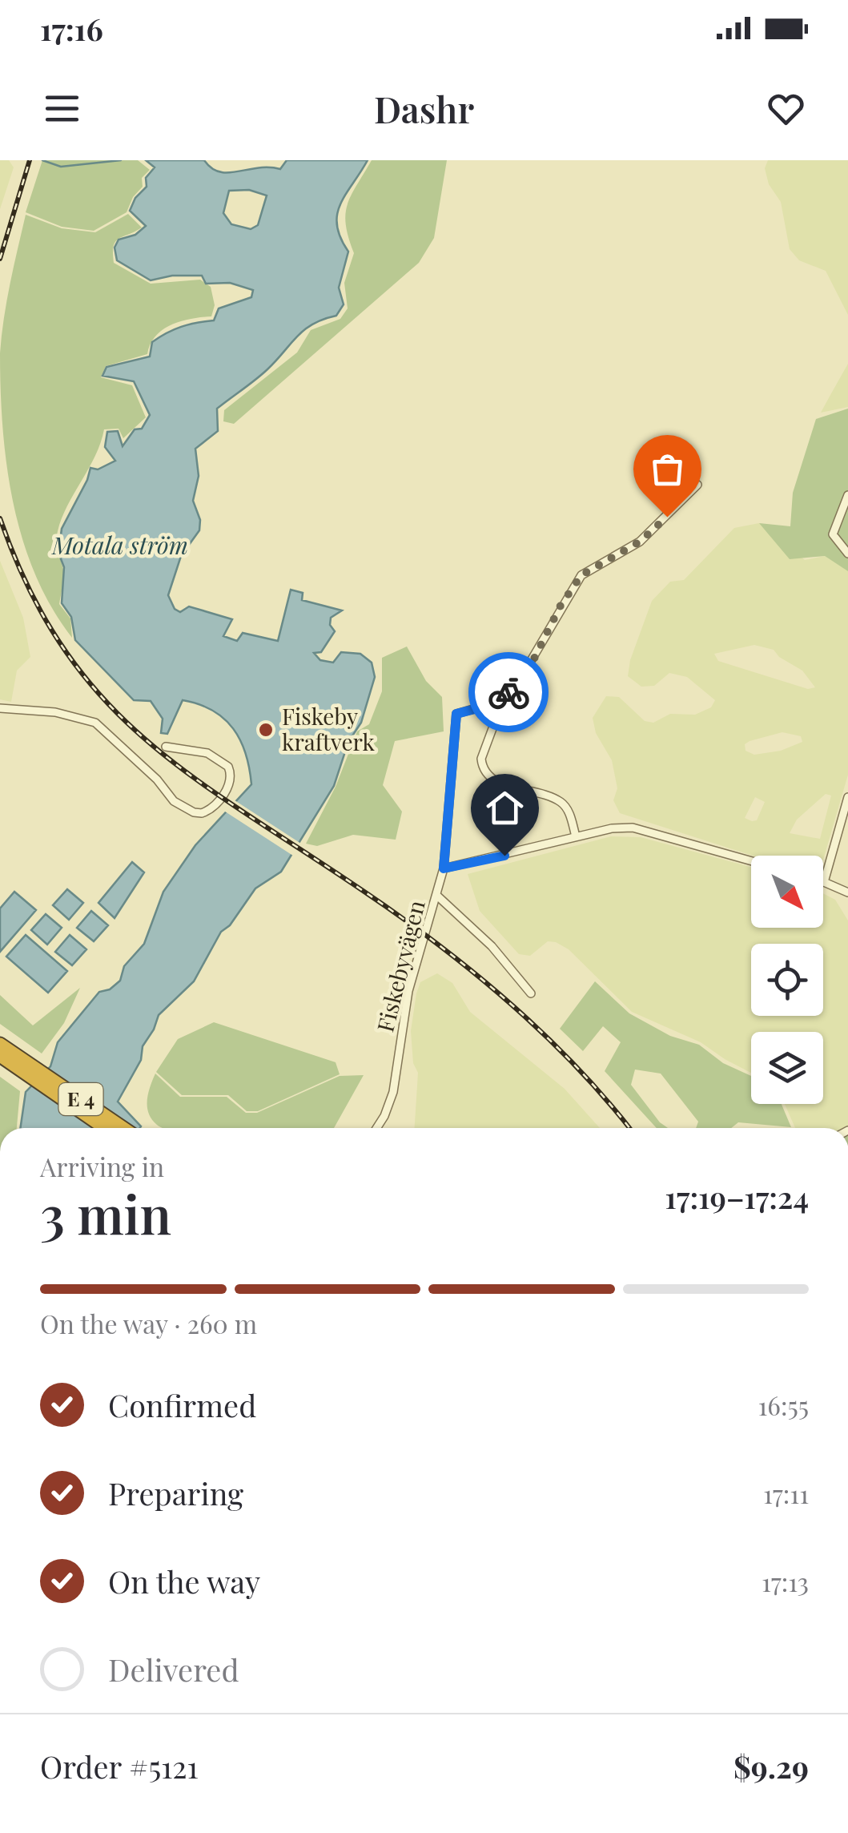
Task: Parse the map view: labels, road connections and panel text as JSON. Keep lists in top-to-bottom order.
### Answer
{
  "streets": {
    "highway": ["E 4"],
    "street": ["Fiskebyvägen"]
  },
  "water": ["Motala ström"],
  "places": ["Fiskeby kraftverk"],
  "north": "bottom right",
  "page": {
    "status": "17:16",
    "header": "Dashr",
    "heading": ["3 min", "Arriving in", "17:19–17:24"],
    "panel": ["Order #5121", "$9.29"],
    "bar": "On the way · 260 m",
    "list": [
      ["Confirmed", "16:55"],
      ["Preparing", "17:11"],
      ["On the way", "17:13"],
      "Delivered"
    ]
  }
}
